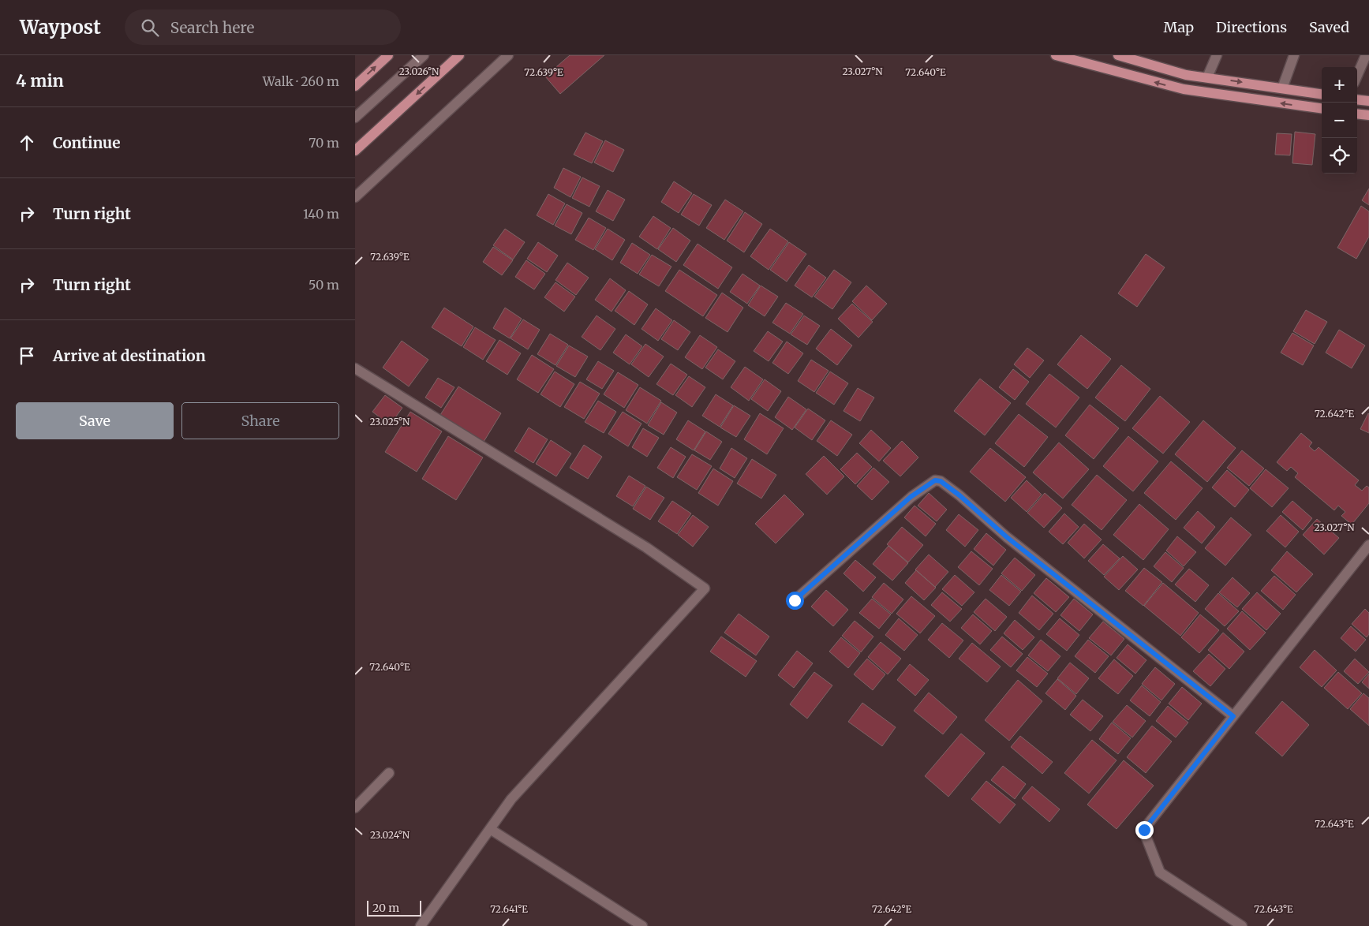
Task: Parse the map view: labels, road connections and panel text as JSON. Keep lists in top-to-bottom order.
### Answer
{
  "scale_bar": "20 m",
  "page": {
    "header": "Waypost",
    "search": "Search here",
    "nav": ["Map", "Directions", "Saved"],
    "heading": ["4 min", "Walk · 260 m"],
    "map_buttons": ["+", "−"],
    "list": [
      ["Continue", "70 m"],
      ["Turn right", "140 m"],
      ["Turn right", "50 m"],
      "Arrive at destination"
    ],
    "buttons": ["Save", "Share"],
    "scale": "20 m"
  },
  "coordinates": [
    "23.027°N",
    "23.026°N",
    "72.639°E",
    "72.640°E",
    "72.642°E",
    "23.025°N",
    "72.643°E",
    "23.024°N",
    "72.641°E"
  ]
}
